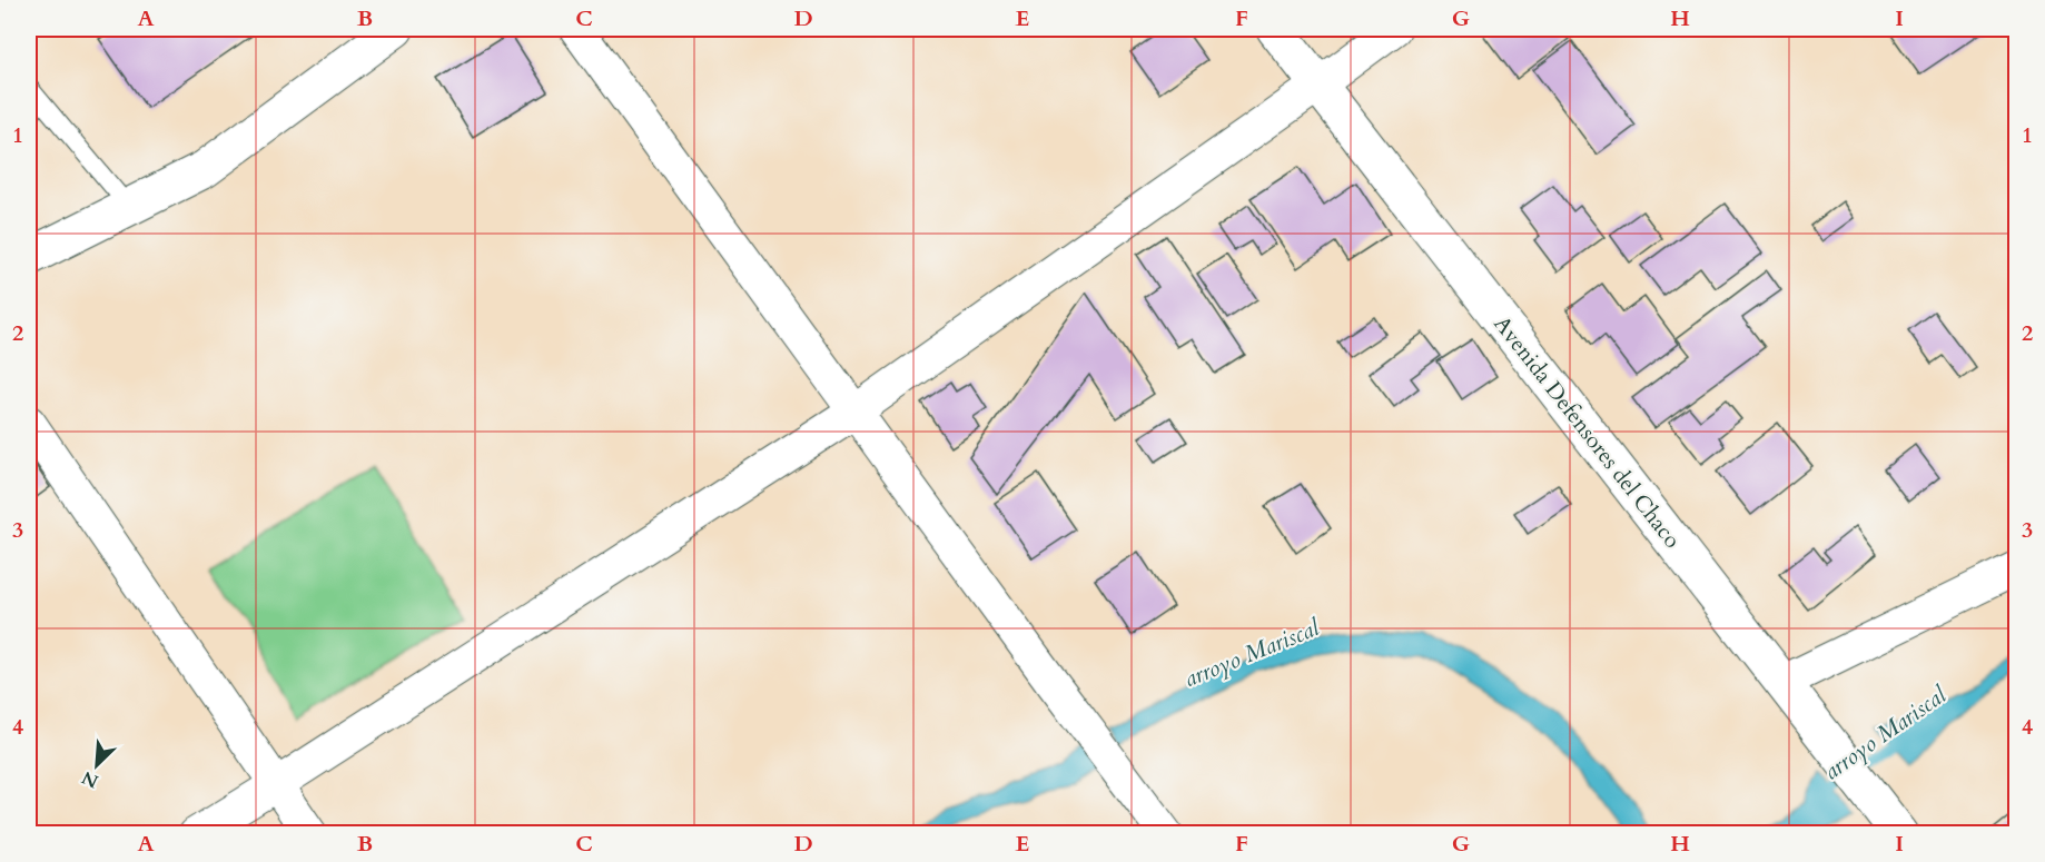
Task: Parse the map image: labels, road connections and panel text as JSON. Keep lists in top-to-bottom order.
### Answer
{
  "streets": {
    "main road": ["Avenida Defensores del Chaco"]
  },
  "water": ["arroyo Mariscal"],
  "north": "bottom left",
  "grid": {
    "columns": [
      "A",
      "B",
      "C",
      "D",
      "E",
      "F",
      "G",
      "H",
      "I"
    ],
    "rows": [
      "1",
      "2",
      "3",
      "4"
    ]
  }
}
